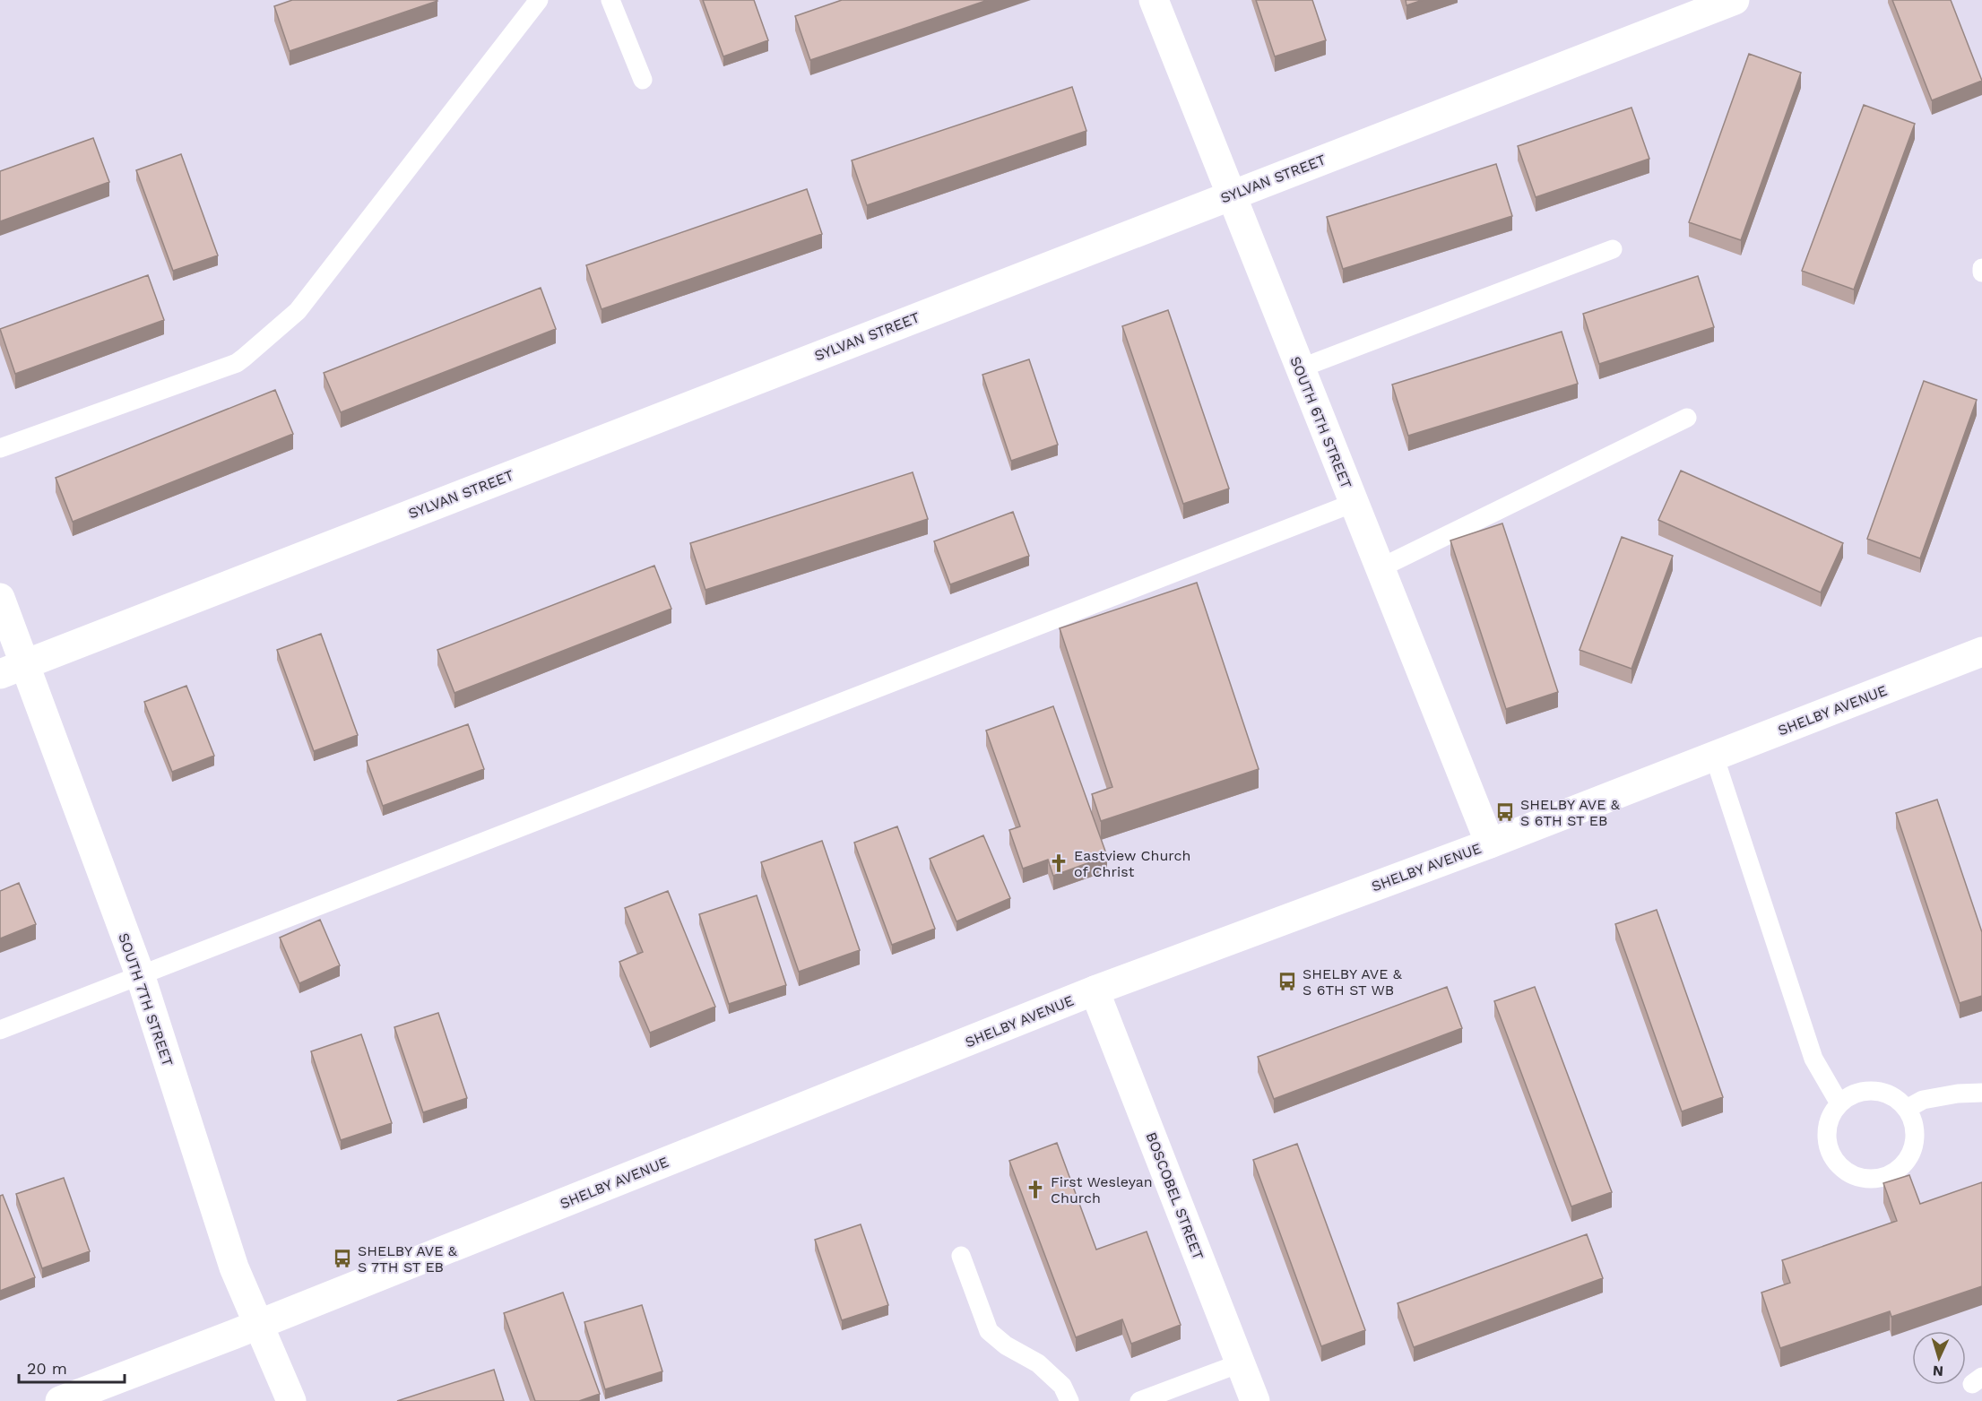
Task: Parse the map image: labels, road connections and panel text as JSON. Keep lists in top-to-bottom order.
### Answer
{
  "streets": {
    "street": [
      "SYLVAN STREET",
      "SOUTH 6TH STREET",
      "SHELBY AVENUE",
      "SOUTH 7TH STREET",
      "BOSCOBEL STREET"
    ]
  },
  "crossings": [
    ["SYLVAN STREET", "SOUTH 6TH STREET"],
    ["SYLVAN STREET", "SOUTH 7TH STREET"],
    ["SOUTH 6TH STREET", "SHELBY AVENUE"],
    ["SHELBY AVENUE", "SOUTH 7TH STREET"],
    ["SHELBY AVENUE", "BOSCOBEL STREET"]
  ],
  "places": {
    "bus stop": ["SHELBY AVE & S 6TH ST EB", "SHELBY AVE & S 6TH ST WB", "SHELBY AVE & S 7TH ST EB"],
    "church": ["Eastview Church of Christ", "First Wesleyan Church"]
  },
  "scale_bar": "20 m",
  "north": "bottom"
}
